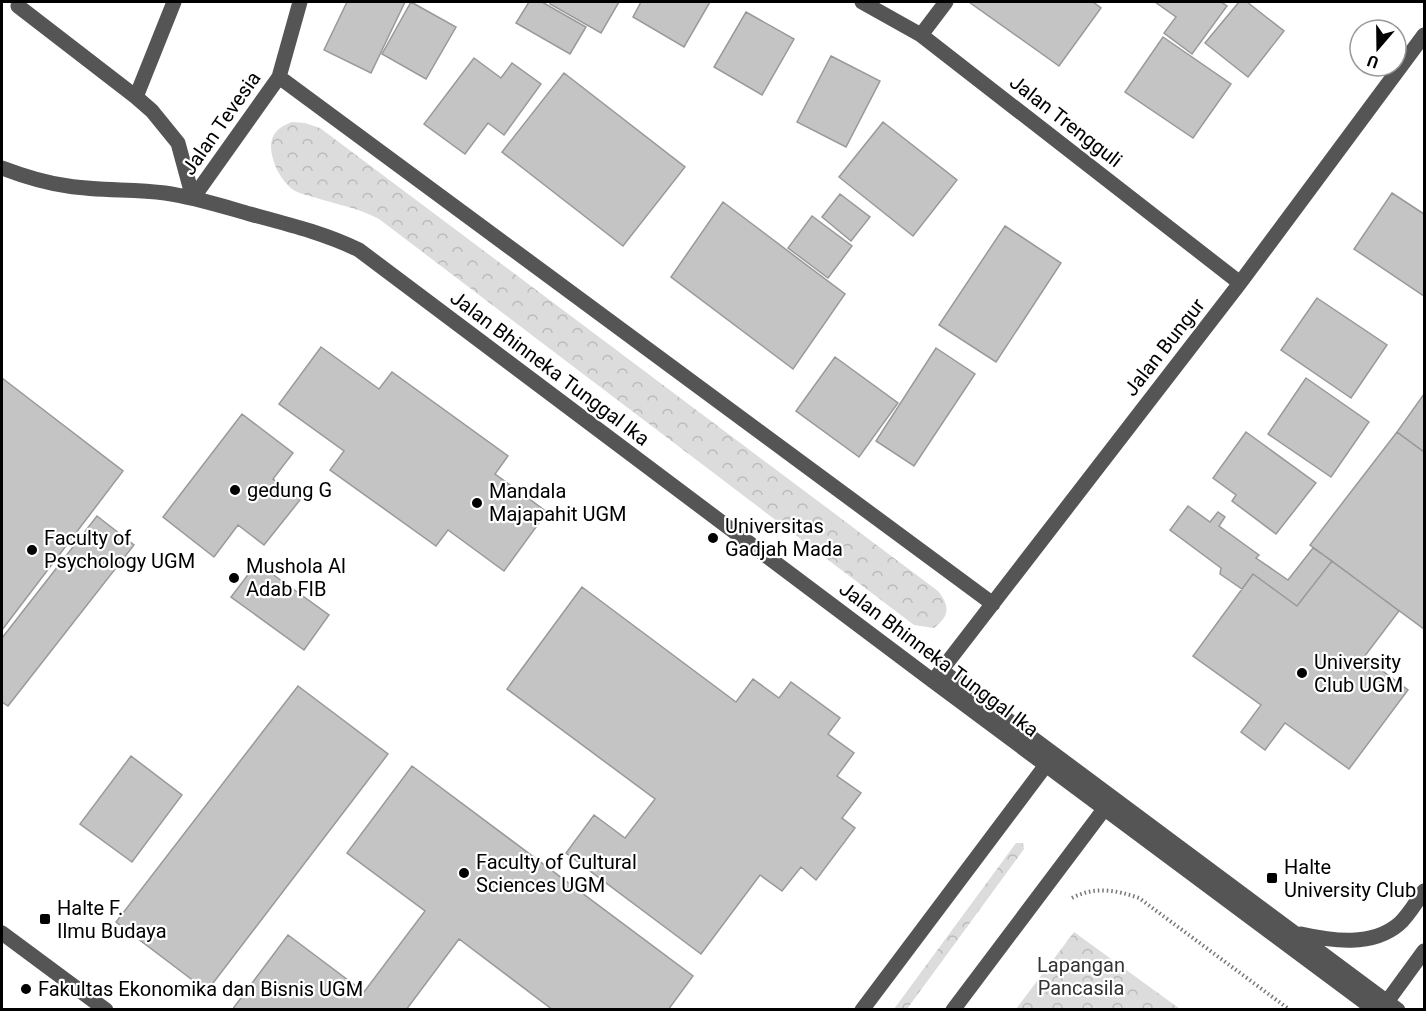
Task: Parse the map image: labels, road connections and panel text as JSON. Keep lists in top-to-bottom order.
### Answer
{
  "streets": {
    "street": [
      "Jalan Trengguli",
      "Jalan Tevesia",
      "Jalan Bungur",
      "Jalan Bhinneka Tunggal Ika"
    ]
  },
  "crossings": [
    ["Jalan Trengguli", "Jalan Bungur"],
    ["Jalan Tevesia", "Jalan Bhinneka Tunggal Ika"],
    ["Jalan Bungur", "Jalan Bhinneka Tunggal Ika"]
  ],
  "parks": ["Lapangan Pancasila"],
  "places": {
    "other": [
      "gedung G",
      "Mandala Majapahit UGM",
      "Universitas Gadjah Mada",
      "Faculty of Psychology UGM",
      "Mushola Al Adab FIB",
      "University Club UGM",
      "Faculty of Cultural Sciences UGM",
      "Fakultas Ekonomika dan Bisnis UGM"
    ],
    "transit": ["Halte University Club", "Halte F. Ilmu Budaya"]
  },
  "north": "bottom"
}
